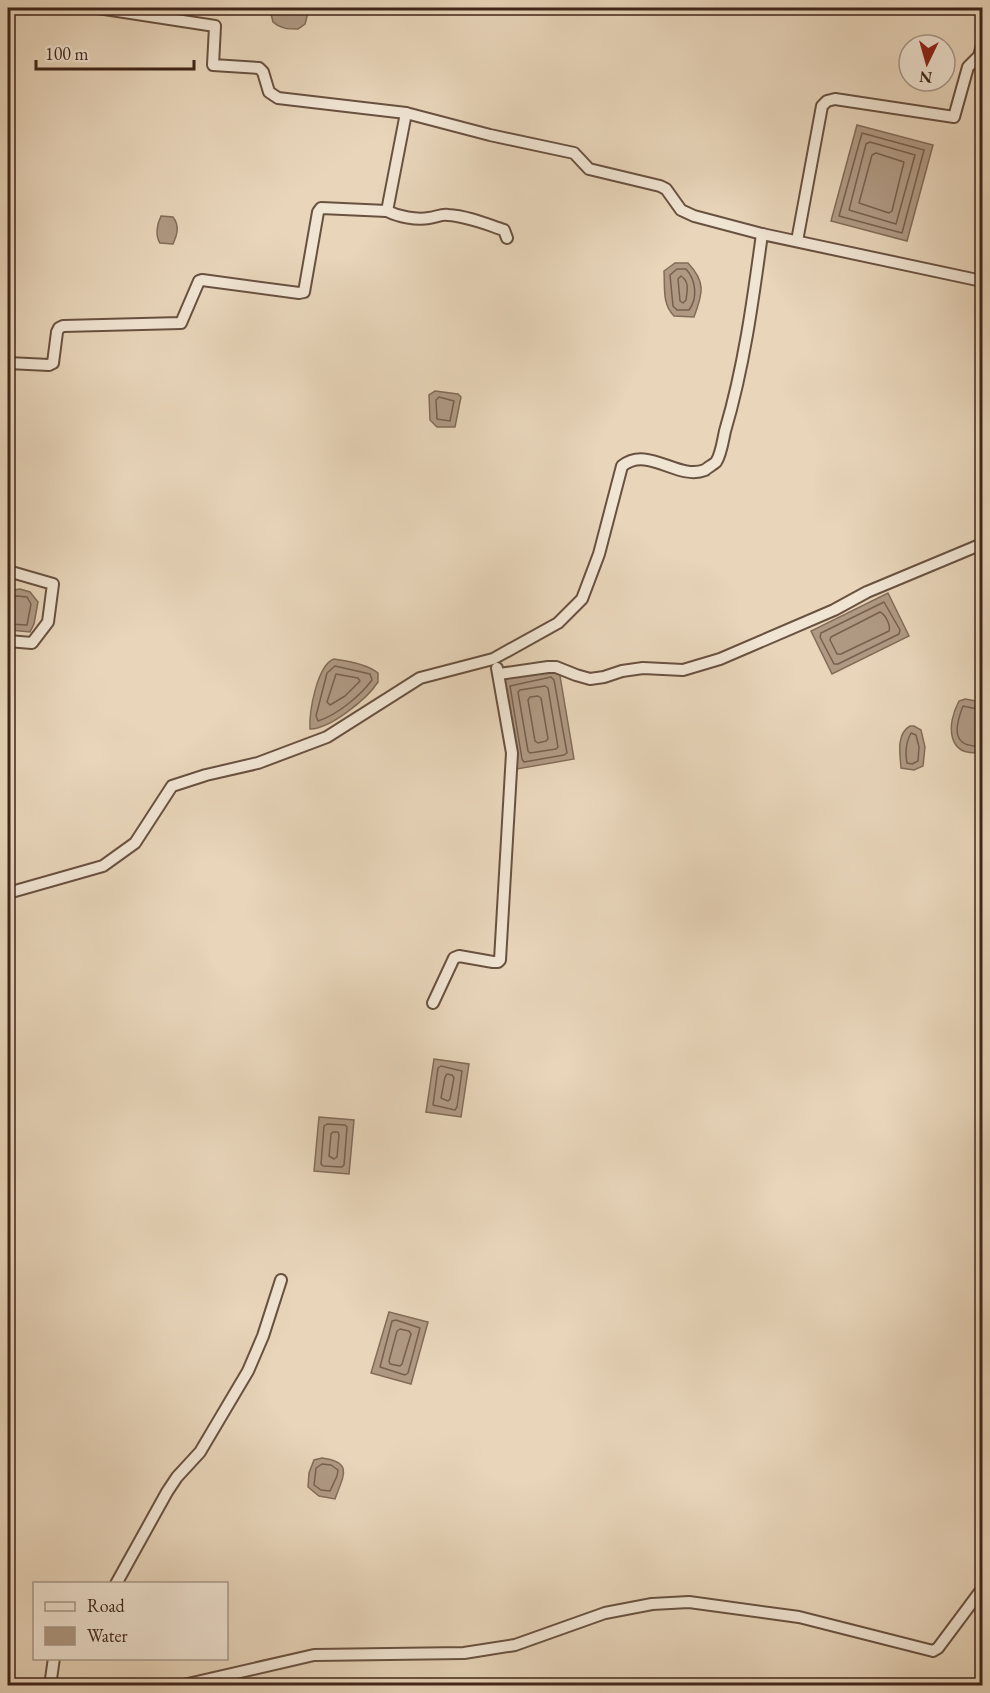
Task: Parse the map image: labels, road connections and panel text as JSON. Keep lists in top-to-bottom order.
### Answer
{
  "legend": ["Road", "Water"],
  "scale_bar": "100 m",
  "north": "bottom"
}
